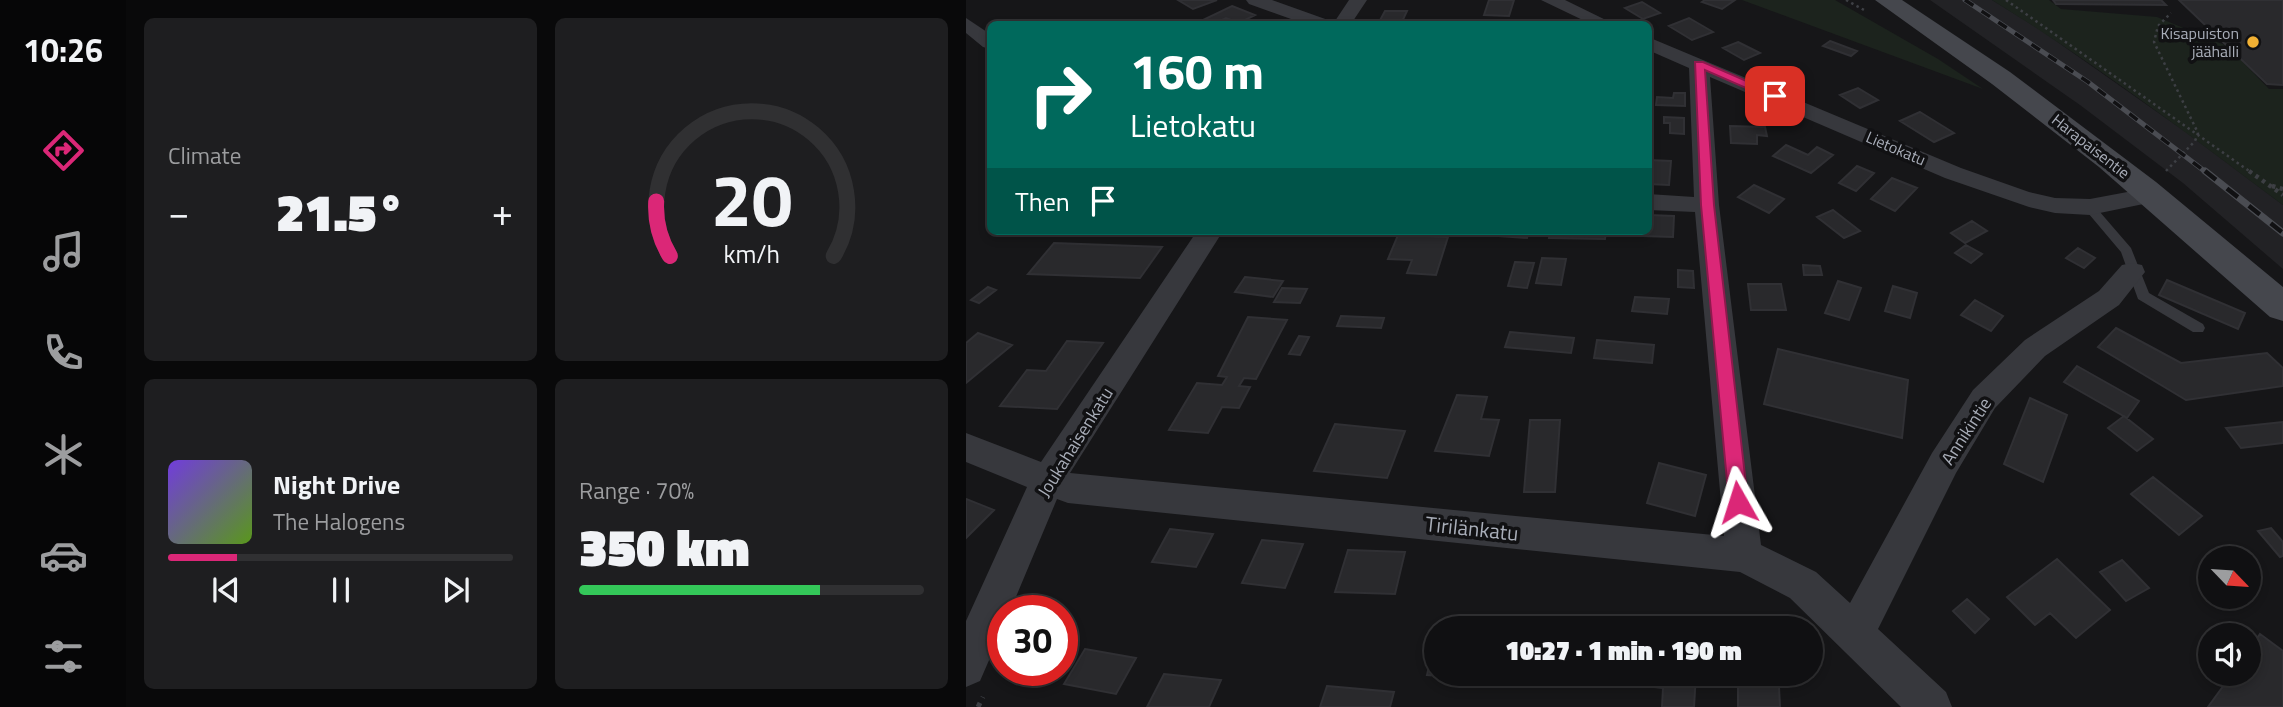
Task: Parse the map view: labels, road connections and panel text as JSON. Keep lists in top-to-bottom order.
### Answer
{
  "streets": {
    "main road": ["Harapaisentie"],
    "street": [
      "Lietokatu",
      "Annikintie",
      "Joukahaisenkatu",
      "Tirilänkatu"
    ]
  },
  "crossings": [
    ["Harapaisentie", "Lietokatu"],
    ["Annikintie", "Tirilänkatu"],
    ["Joukahaisenkatu", "Tirilänkatu"]
  ],
  "places": ["Kisapuiston jäähalli"],
  "north": "bottom right",
  "page": {
    "tabs": "10:26",
    "tile": [
      "Climate",
      ["Range · 70%", "350 km"]
    ],
    "turn": ["160 m", "Lietokatu"],
    "then": "Then",
    "heat": ["−", "21.5°", "+"],
    "song": ["Night Drive", "The Halogens"],
    "limit": "30",
    "trip": "10:27 · 1 min · 190 m",
    "gauge": ["20", "km/h"]
  }
}
